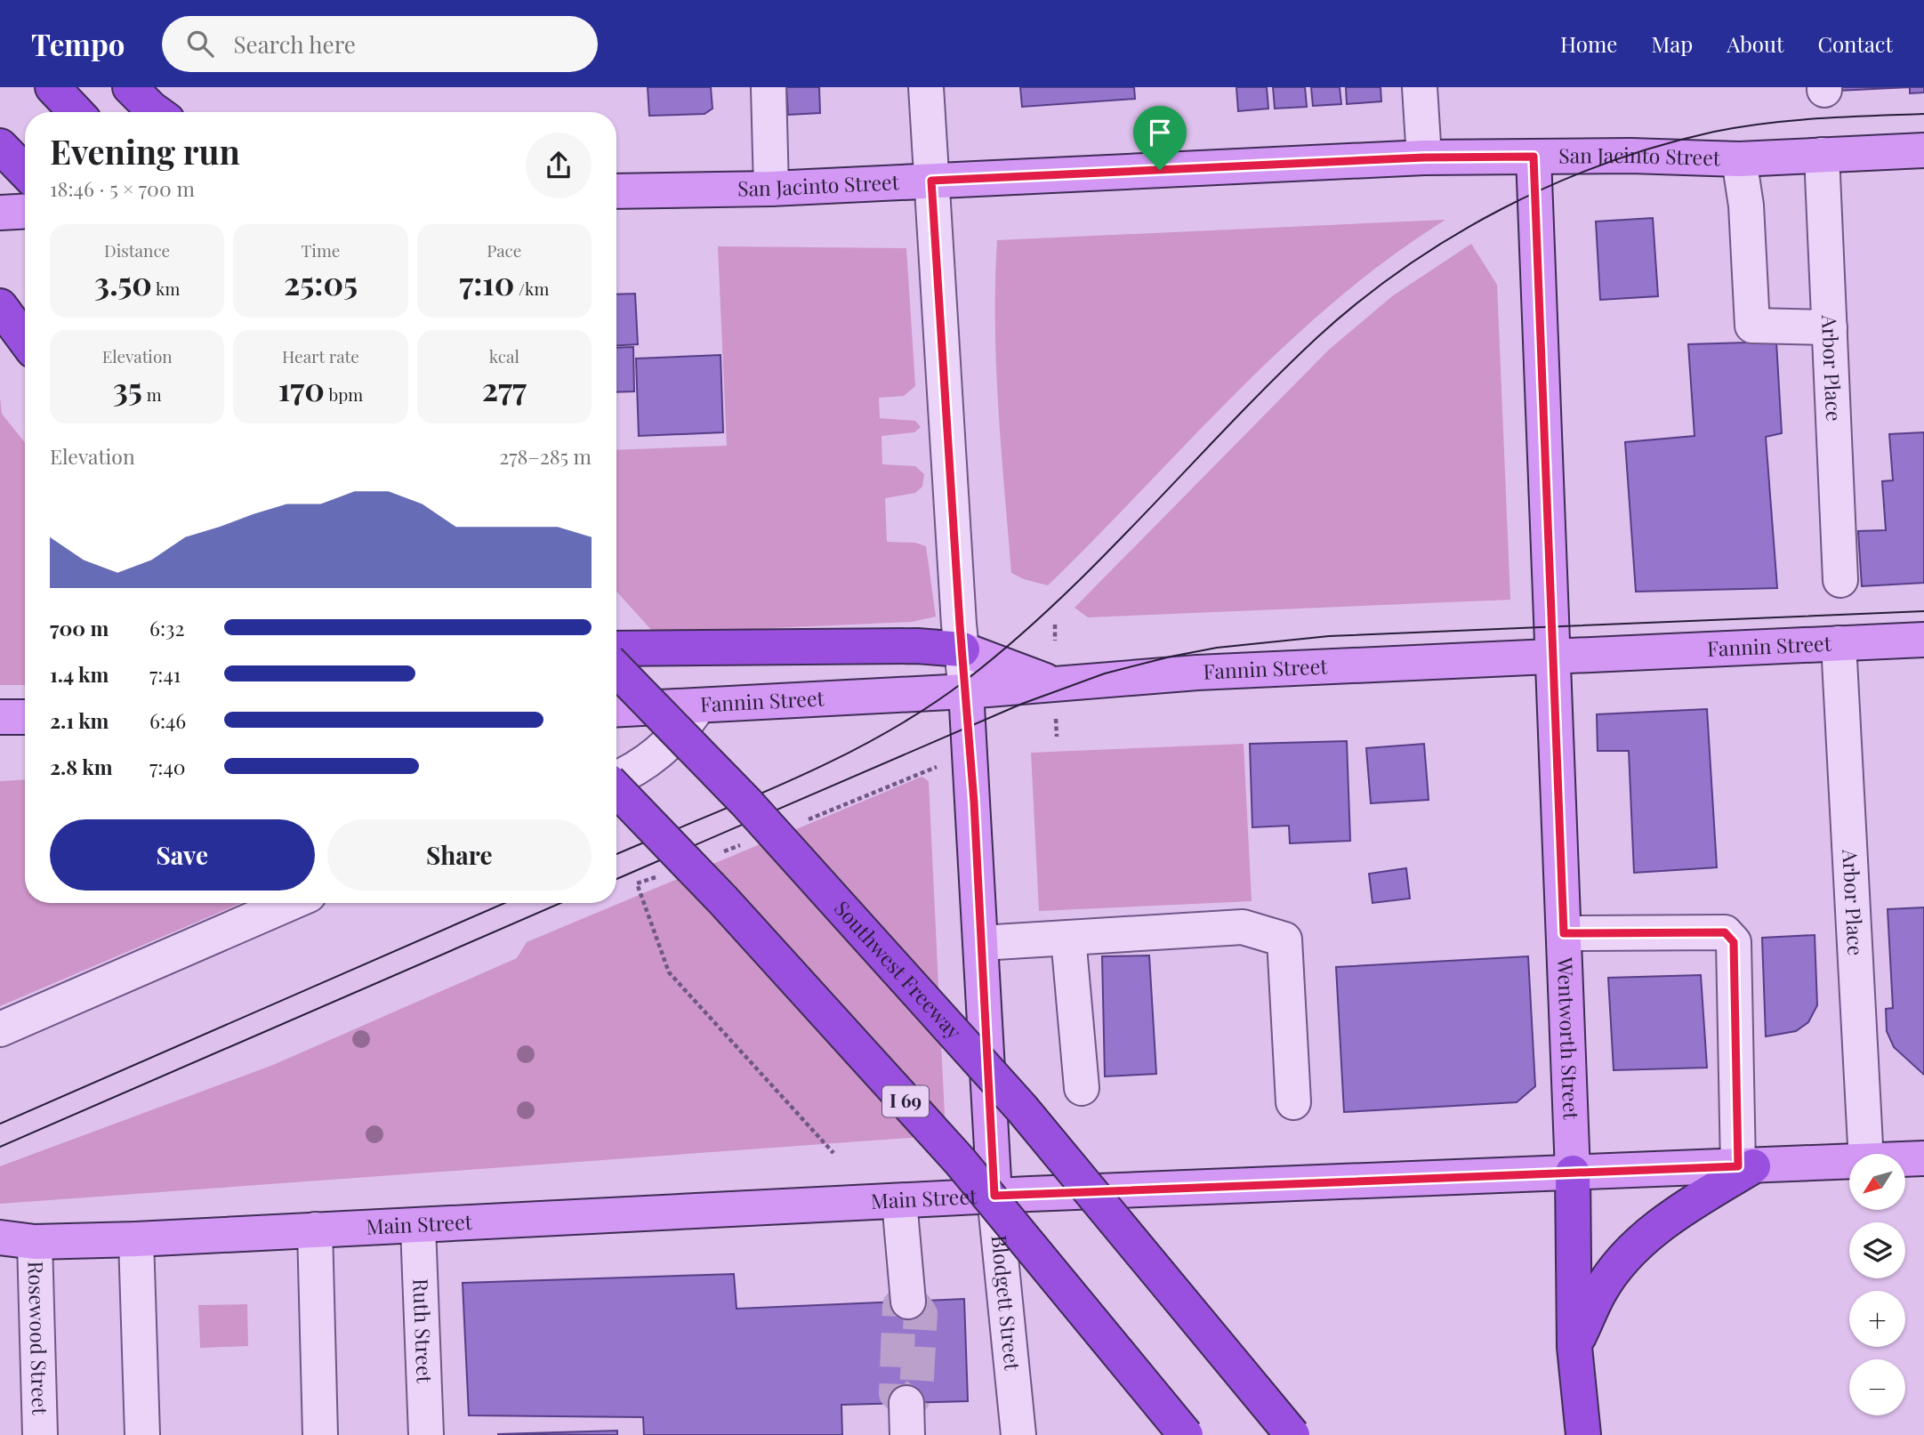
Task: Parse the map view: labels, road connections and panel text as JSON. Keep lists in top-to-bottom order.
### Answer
{
  "streets": {
    "highway": ["Southwest Freeway", "I 69"],
    "main road": [
      "San Jacinto Street",
      "Fannin Street",
      "Wentworth Street",
      "Main Street",
      "Blodgett Street"
    ],
    "street": ["Arbor Place", "Ruth Street", "Rosewood Street"]
  },
  "crossings": [
    ["San Jacinto Street", "Arbor Place"],
    ["San Jacinto Street", "Wentworth Street"],
    ["San Jacinto Street", "Blodgett Street"],
    ["Arbor Place", "Fannin Street"],
    ["Fannin Street", "Wentworth Street"],
    ["Fannin Street", "Blodgett Street"],
    ["Wentworth Street", "Main Street"],
    ["Main Street", "Blodgett Street"],
    ["Main Street", "Ruth Street"],
    ["Main Street", "Rosewood Street"]
  ],
  "north": "bottom left",
  "page": {
    "header": "Tempo",
    "search": "Search here",
    "nav": [
      "Home",
      "Map",
      "About",
      "Contact"
    ],
    "heading": ["Evening run", "18:46 · 5 × 700 m"],
    "stats": [
      ["Distance", "3.50 km"],
      ["Time", "25:05"],
      ["Pace", "7:10 /km"],
      ["Elevation", "35 m"],
      ["Heart rate", "170 bpm"],
      ["kcal", "277"]
    ],
    "chart": ["Elevation", "278–285 m"],
    "list": [
      {
        "name": "700 m",
        "note": "6:32"
      },
      {
        "name": "1.4 km",
        "note": "7:41"
      },
      {
        "name": "2.1 km",
        "note": "6:46"
      },
      {
        "name": "2.8 km",
        "note": "7:40"
      }
    ],
    "buttons": ["Save", "Share"],
    "map_buttons": ["+", "−"]
  }
}
